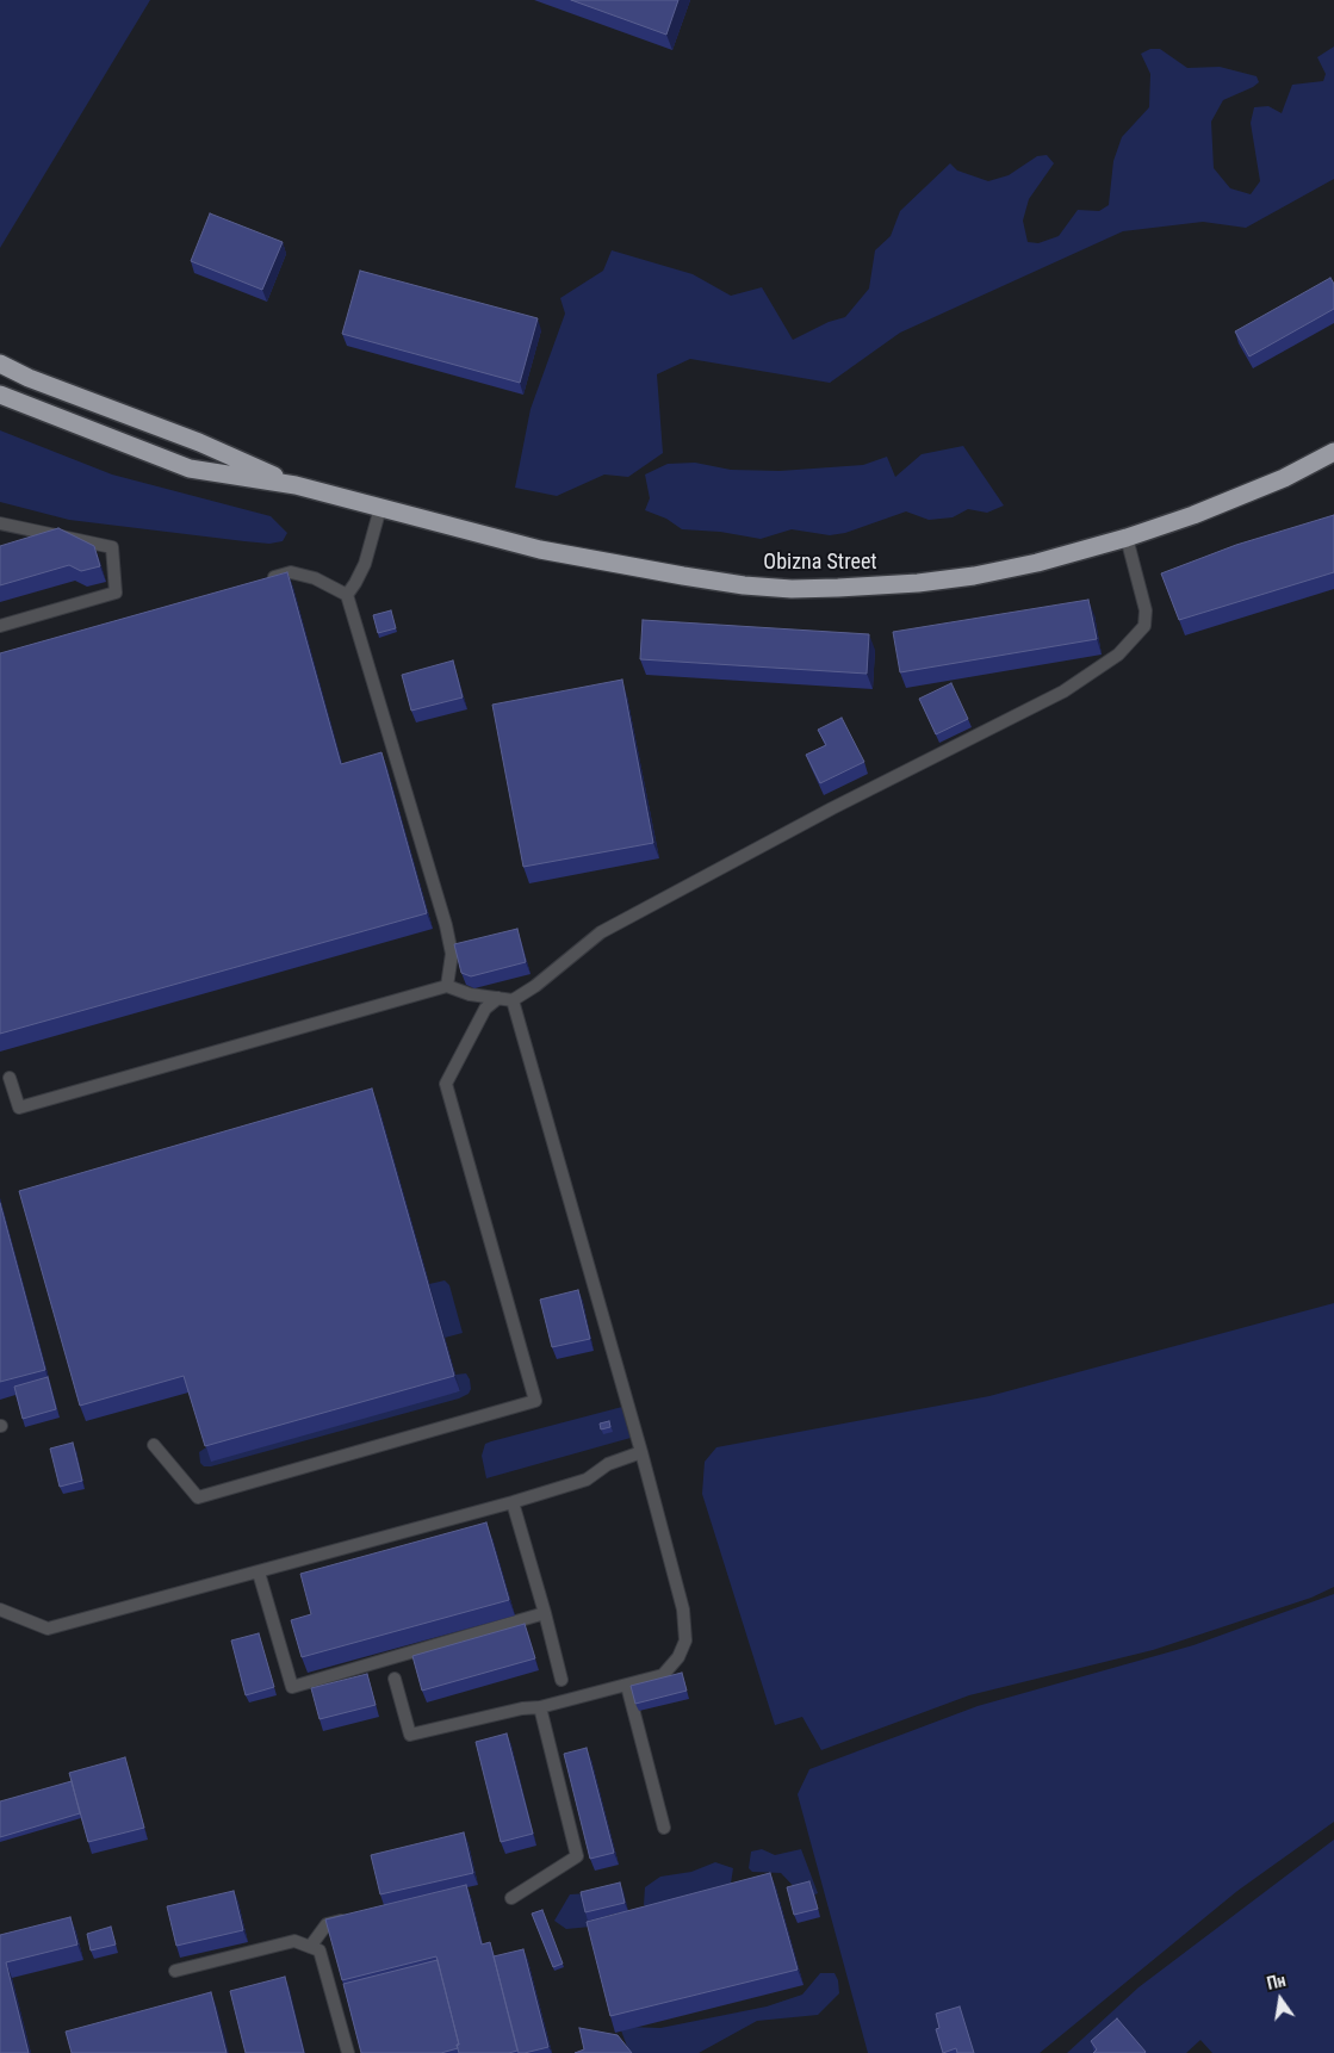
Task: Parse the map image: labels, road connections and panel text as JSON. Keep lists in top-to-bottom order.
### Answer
{
  "streets": {
    "highway": ["Obizna Street"]
  },
  "north": "top"
}
